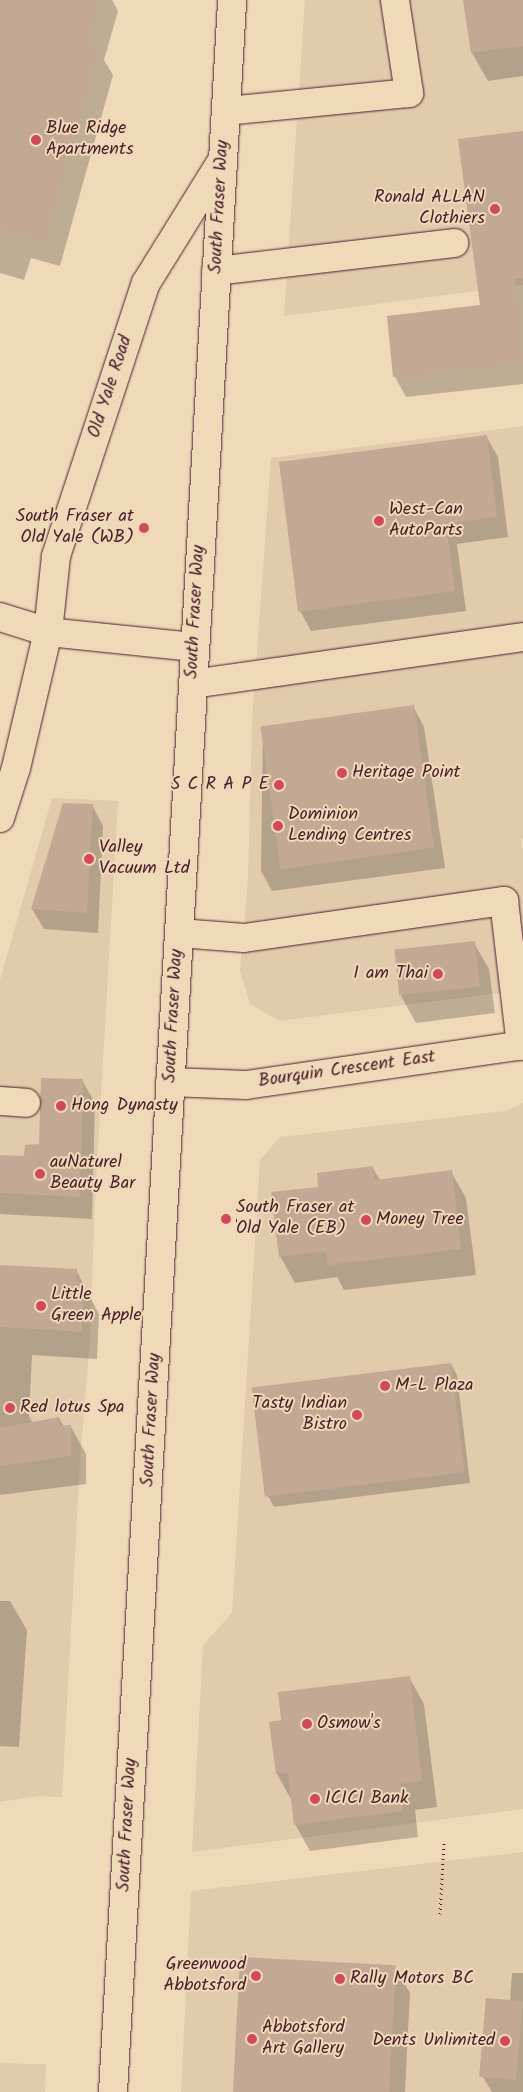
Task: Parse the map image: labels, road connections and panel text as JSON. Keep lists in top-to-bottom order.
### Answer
{
  "streets": {
    "main road": ["South Fraser Way", "Old Yale Road", "Bourquin Crescent East"]
  },
  "crossings": [
    ["South Fraser Way", "Old Yale Road"],
    ["South Fraser Way", "Bourquin Crescent East"]
  ],
  "places": [
    "Blue Ridge Apartments",
    "Ronald ALLAN Clothiers",
    "West-Can AutoParts",
    "South Fraser at Old Yale (WB)",
    "Heritage Point",
    "S C R A P E",
    "Dominion Lending Centres",
    "Valley Vacuum Ltd",
    "I am Thai",
    "Hong Dynasty",
    "auNaturel Beauty Bar",
    "South Fraser at Old Yale (EB)",
    "Money Tree",
    "Little Green Apple",
    "M-L Plaza",
    "Red lotus Spa",
    "Tasty Indian Bistro",
    "Osmow's",
    "ICICI Bank",
    "Greenwood Abbotsford",
    "Rally Motors BC",
    "Abbotsford Art Gallery",
    "Dents Unlimited"
  ]
}
